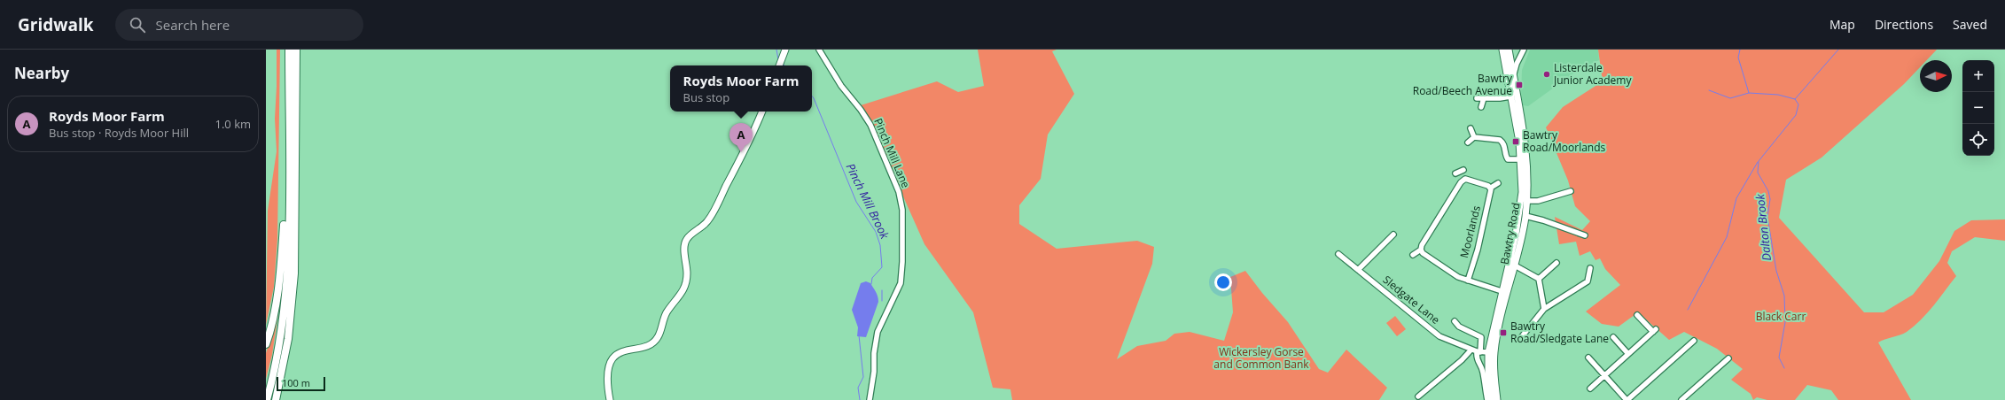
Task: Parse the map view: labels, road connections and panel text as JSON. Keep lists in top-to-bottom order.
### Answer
{
  "streets": {
    "main road": ["Bawtry Road"],
    "street": ["Pinch Mill Lane", "Moorlands", "Sledgate Lane"]
  },
  "water": ["Pinch Mill Brook", "Dalton Brook"],
  "parks": ["Black Carr", "Wickersley Gorse and Common Bank"],
  "places": {
    "other": ["Listerdale Junior Academy"],
    "transit": ["Bawtry Road/Beech Avenue", "Bawtry Road/Moorlands", "Bawtry Road/Sledgate Lane"]
  },
  "scale_bar": "100 m",
  "north": "right",
  "page": {
    "header": "Gridwalk",
    "search": "Search here",
    "nav": ["Map", "Directions", "Saved"],
    "heading": "Nearby",
    "map_buttons": ["+", "−"],
    "popup": ["Royds Moor Farm", "Bus stop"],
    "list": [
      {
        "mark": "A",
        "name": "Royds Moor Farm",
        "note": "Bus stop · Royds Moor Hill",
        "value": "1.0 km"
      }
    ],
    "pins": "A",
    "scale": "100 m"
  }
}
